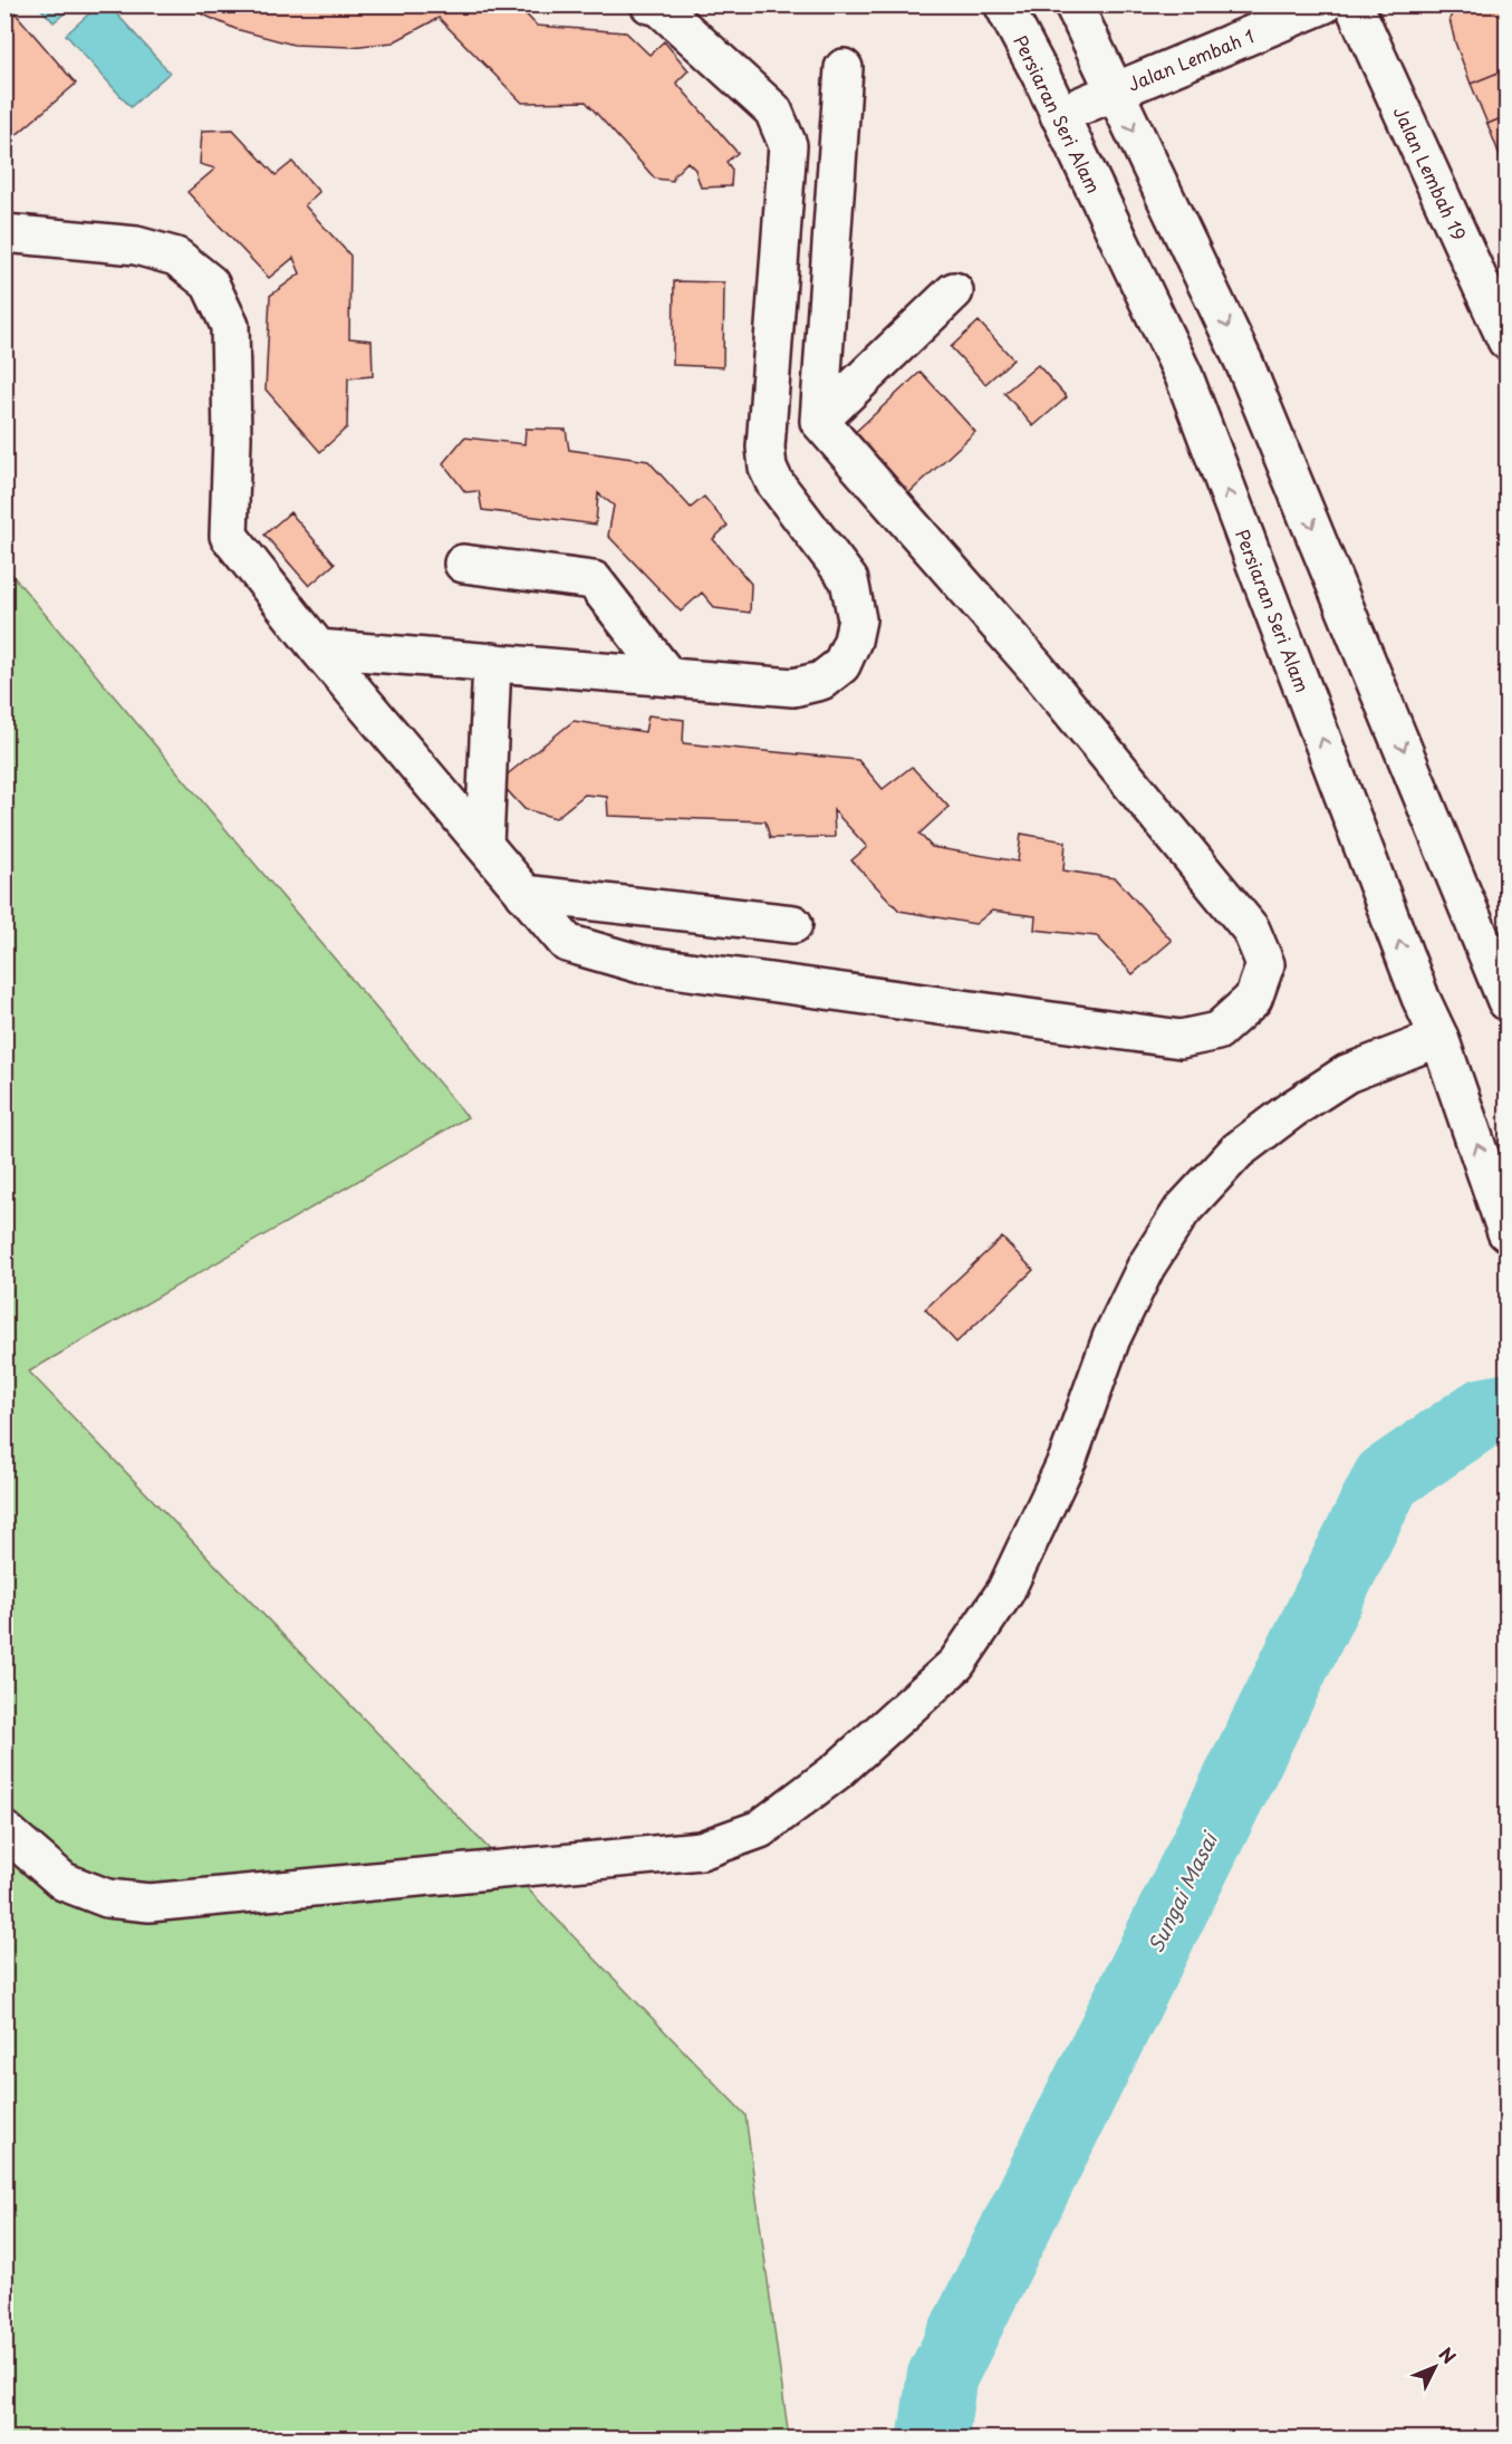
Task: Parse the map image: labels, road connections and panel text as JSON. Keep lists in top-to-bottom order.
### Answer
{
  "streets": {
    "street": ["Jalan Lembah 1", "Persiaran Seri Alam", "Jalan Lembah 19"]
  },
  "crossings": [
    ["Jalan Lembah 1", "Persiaran Seri Alam"]
  ],
  "water": ["Sungai Masai"],
  "north": "top right"
}
